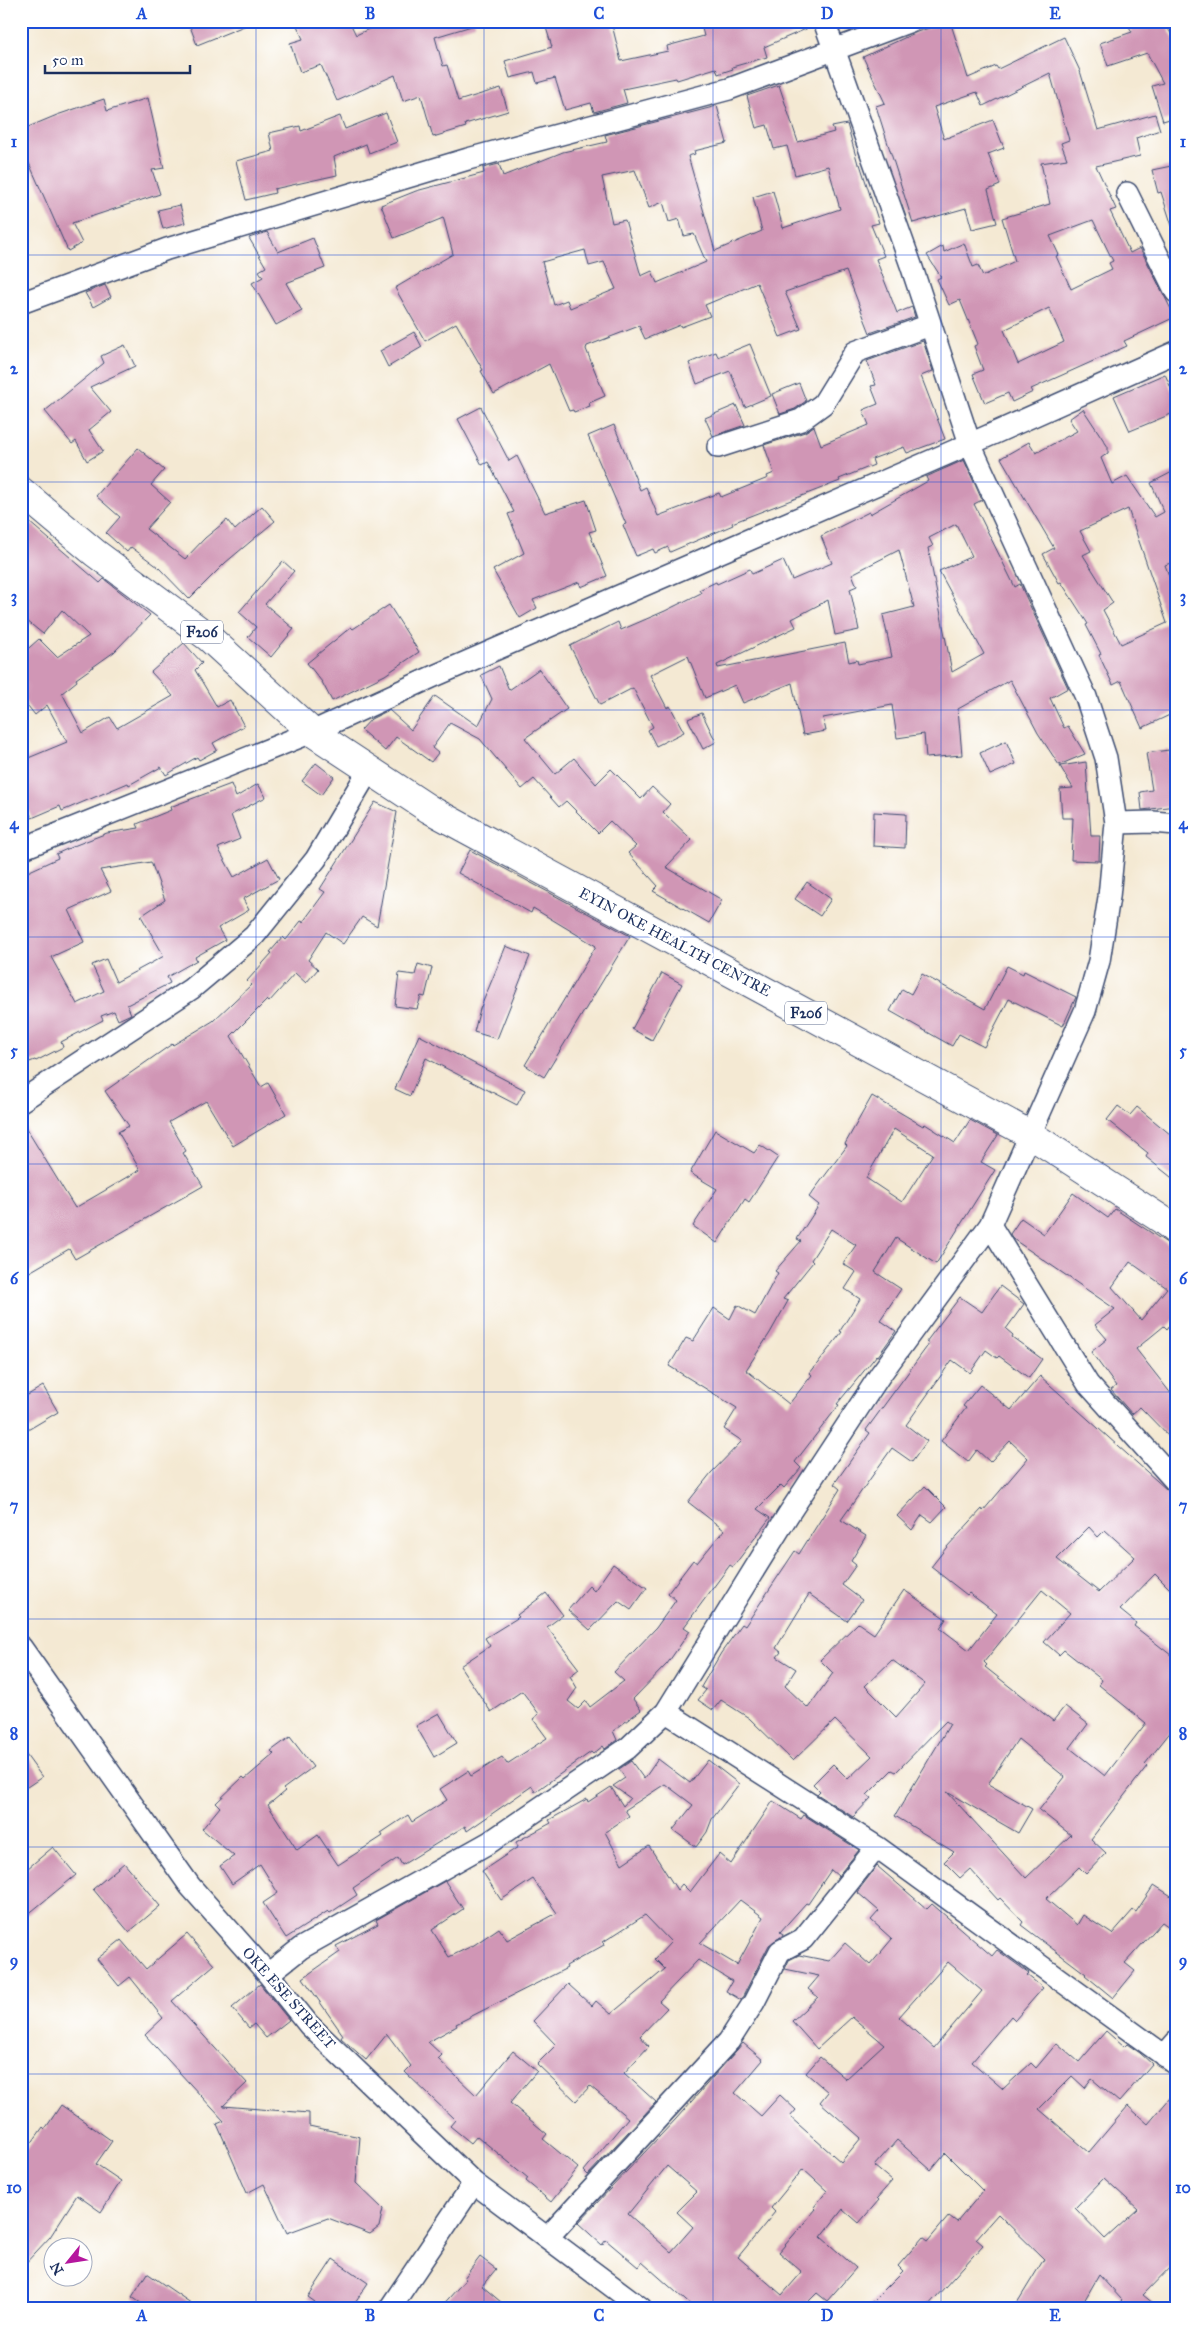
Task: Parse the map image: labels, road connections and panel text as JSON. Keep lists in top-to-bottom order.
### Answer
{
  "streets": {
    "main road": ["F206", "EYIN OKE HEALTH CENTRE"],
    "street": ["OKE ESE STREET"]
  },
  "crossings": [
    ["F206", "EYIN OKE HEALTH CENTRE"]
  ],
  "scale_bar": "50 m",
  "north": "bottom left",
  "grid": {
    "columns": [
      "A",
      "B",
      "C",
      "D",
      "E"
    ],
    "rows": [
      "1",
      "2",
      "3",
      "4",
      "5",
      "6",
      "7",
      "8",
      "9",
      "10"
    ]
  }
}
